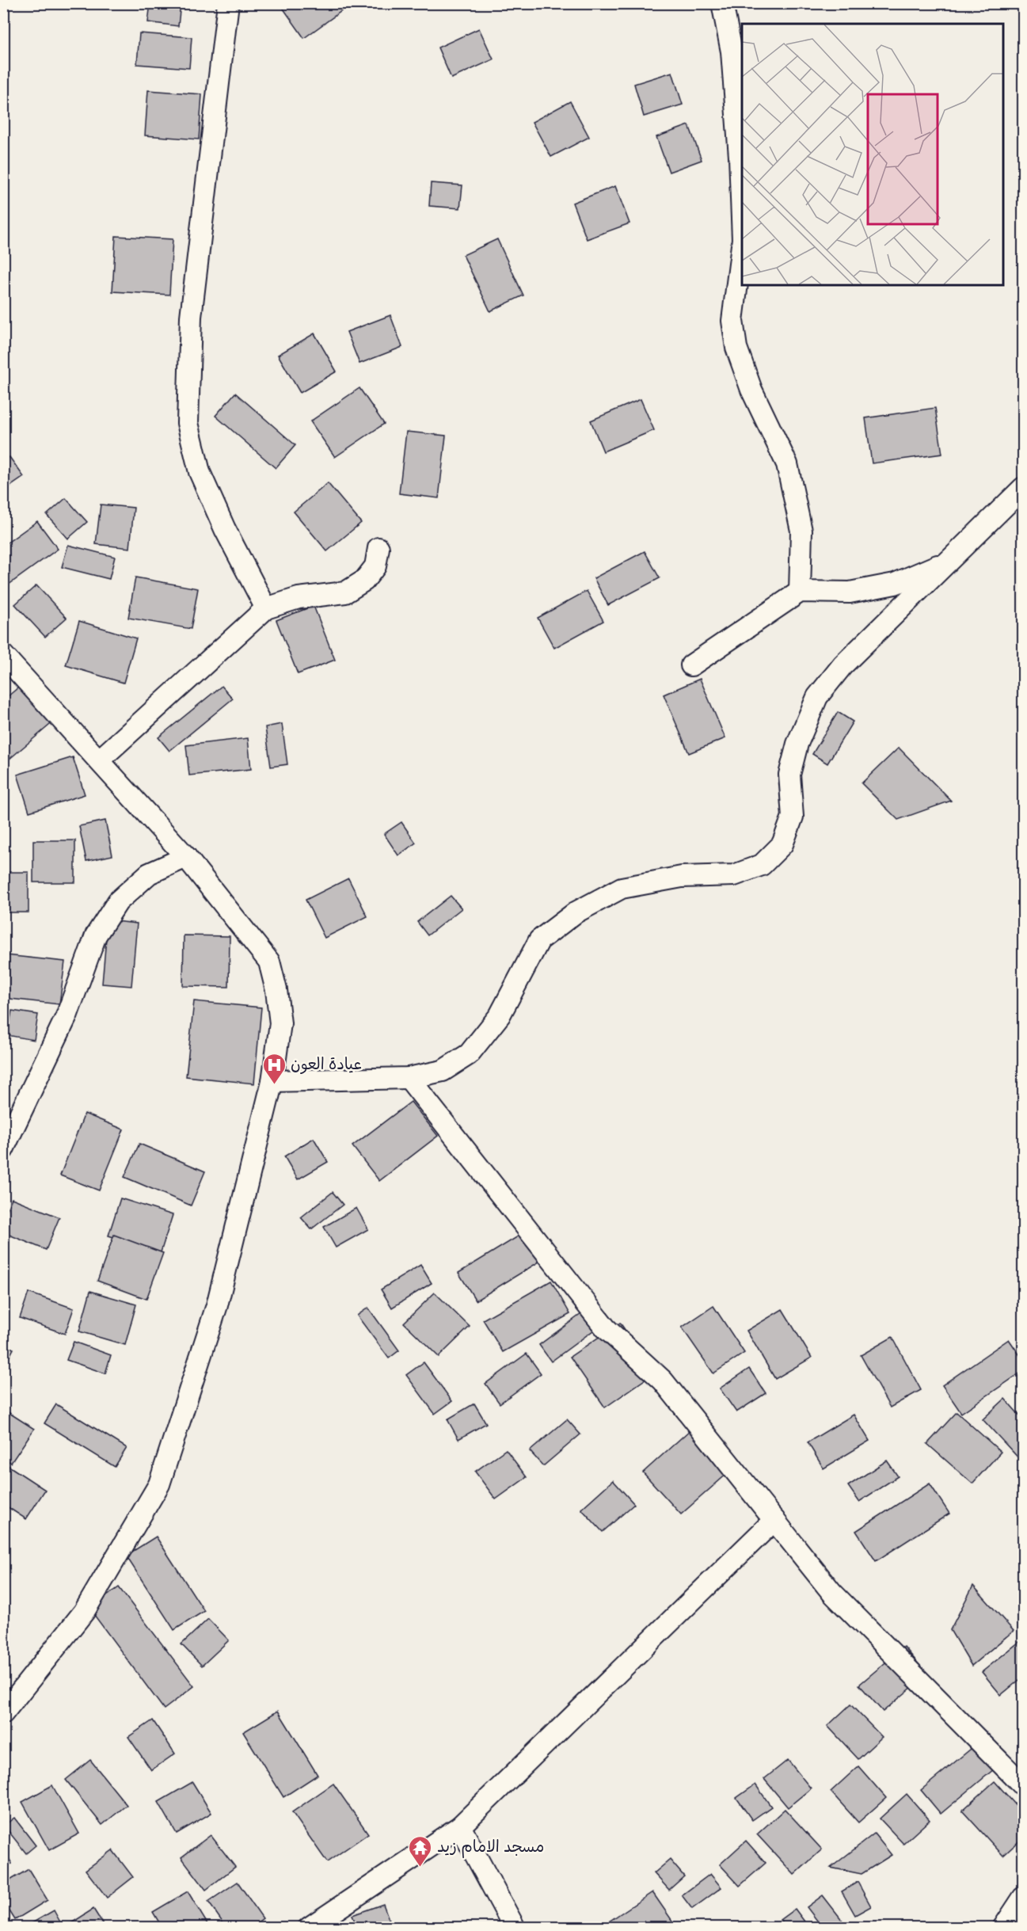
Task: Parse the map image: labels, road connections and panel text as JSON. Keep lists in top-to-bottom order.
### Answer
{
  "places": {
    "hospital": ["عيادة العون"],
    "temple": ["مسجد الامام زيد"]
  }
}
